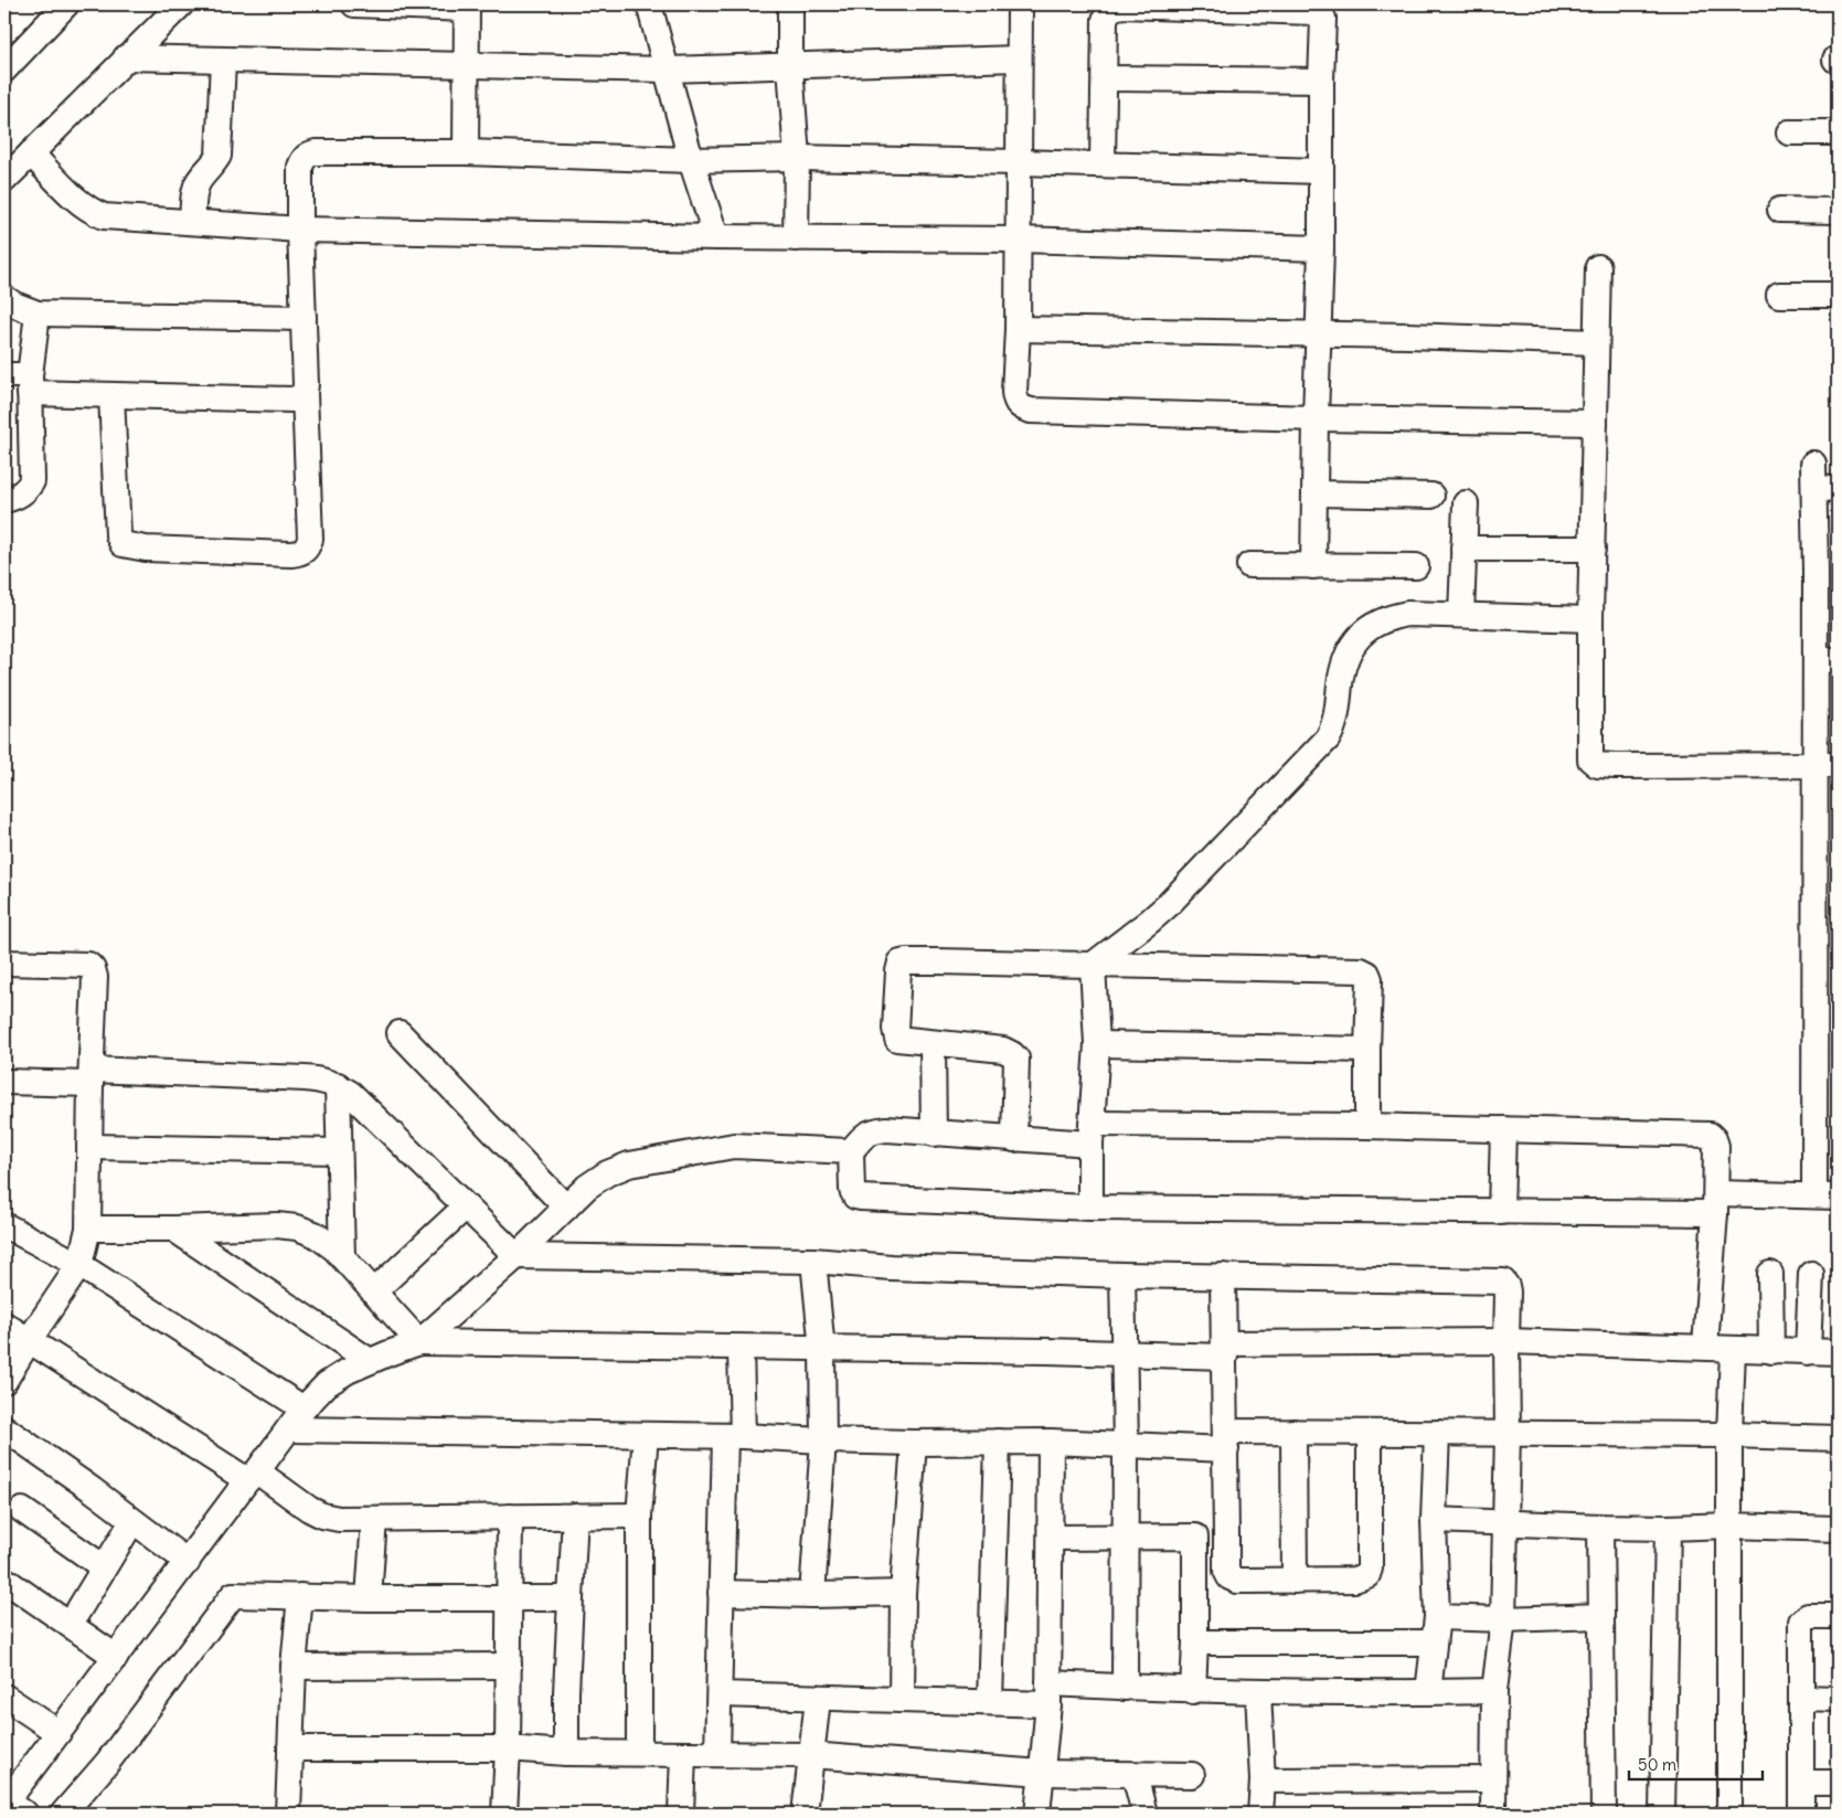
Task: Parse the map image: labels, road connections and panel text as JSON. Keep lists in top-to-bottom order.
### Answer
{
  "scale_bar": "50 m"
}
